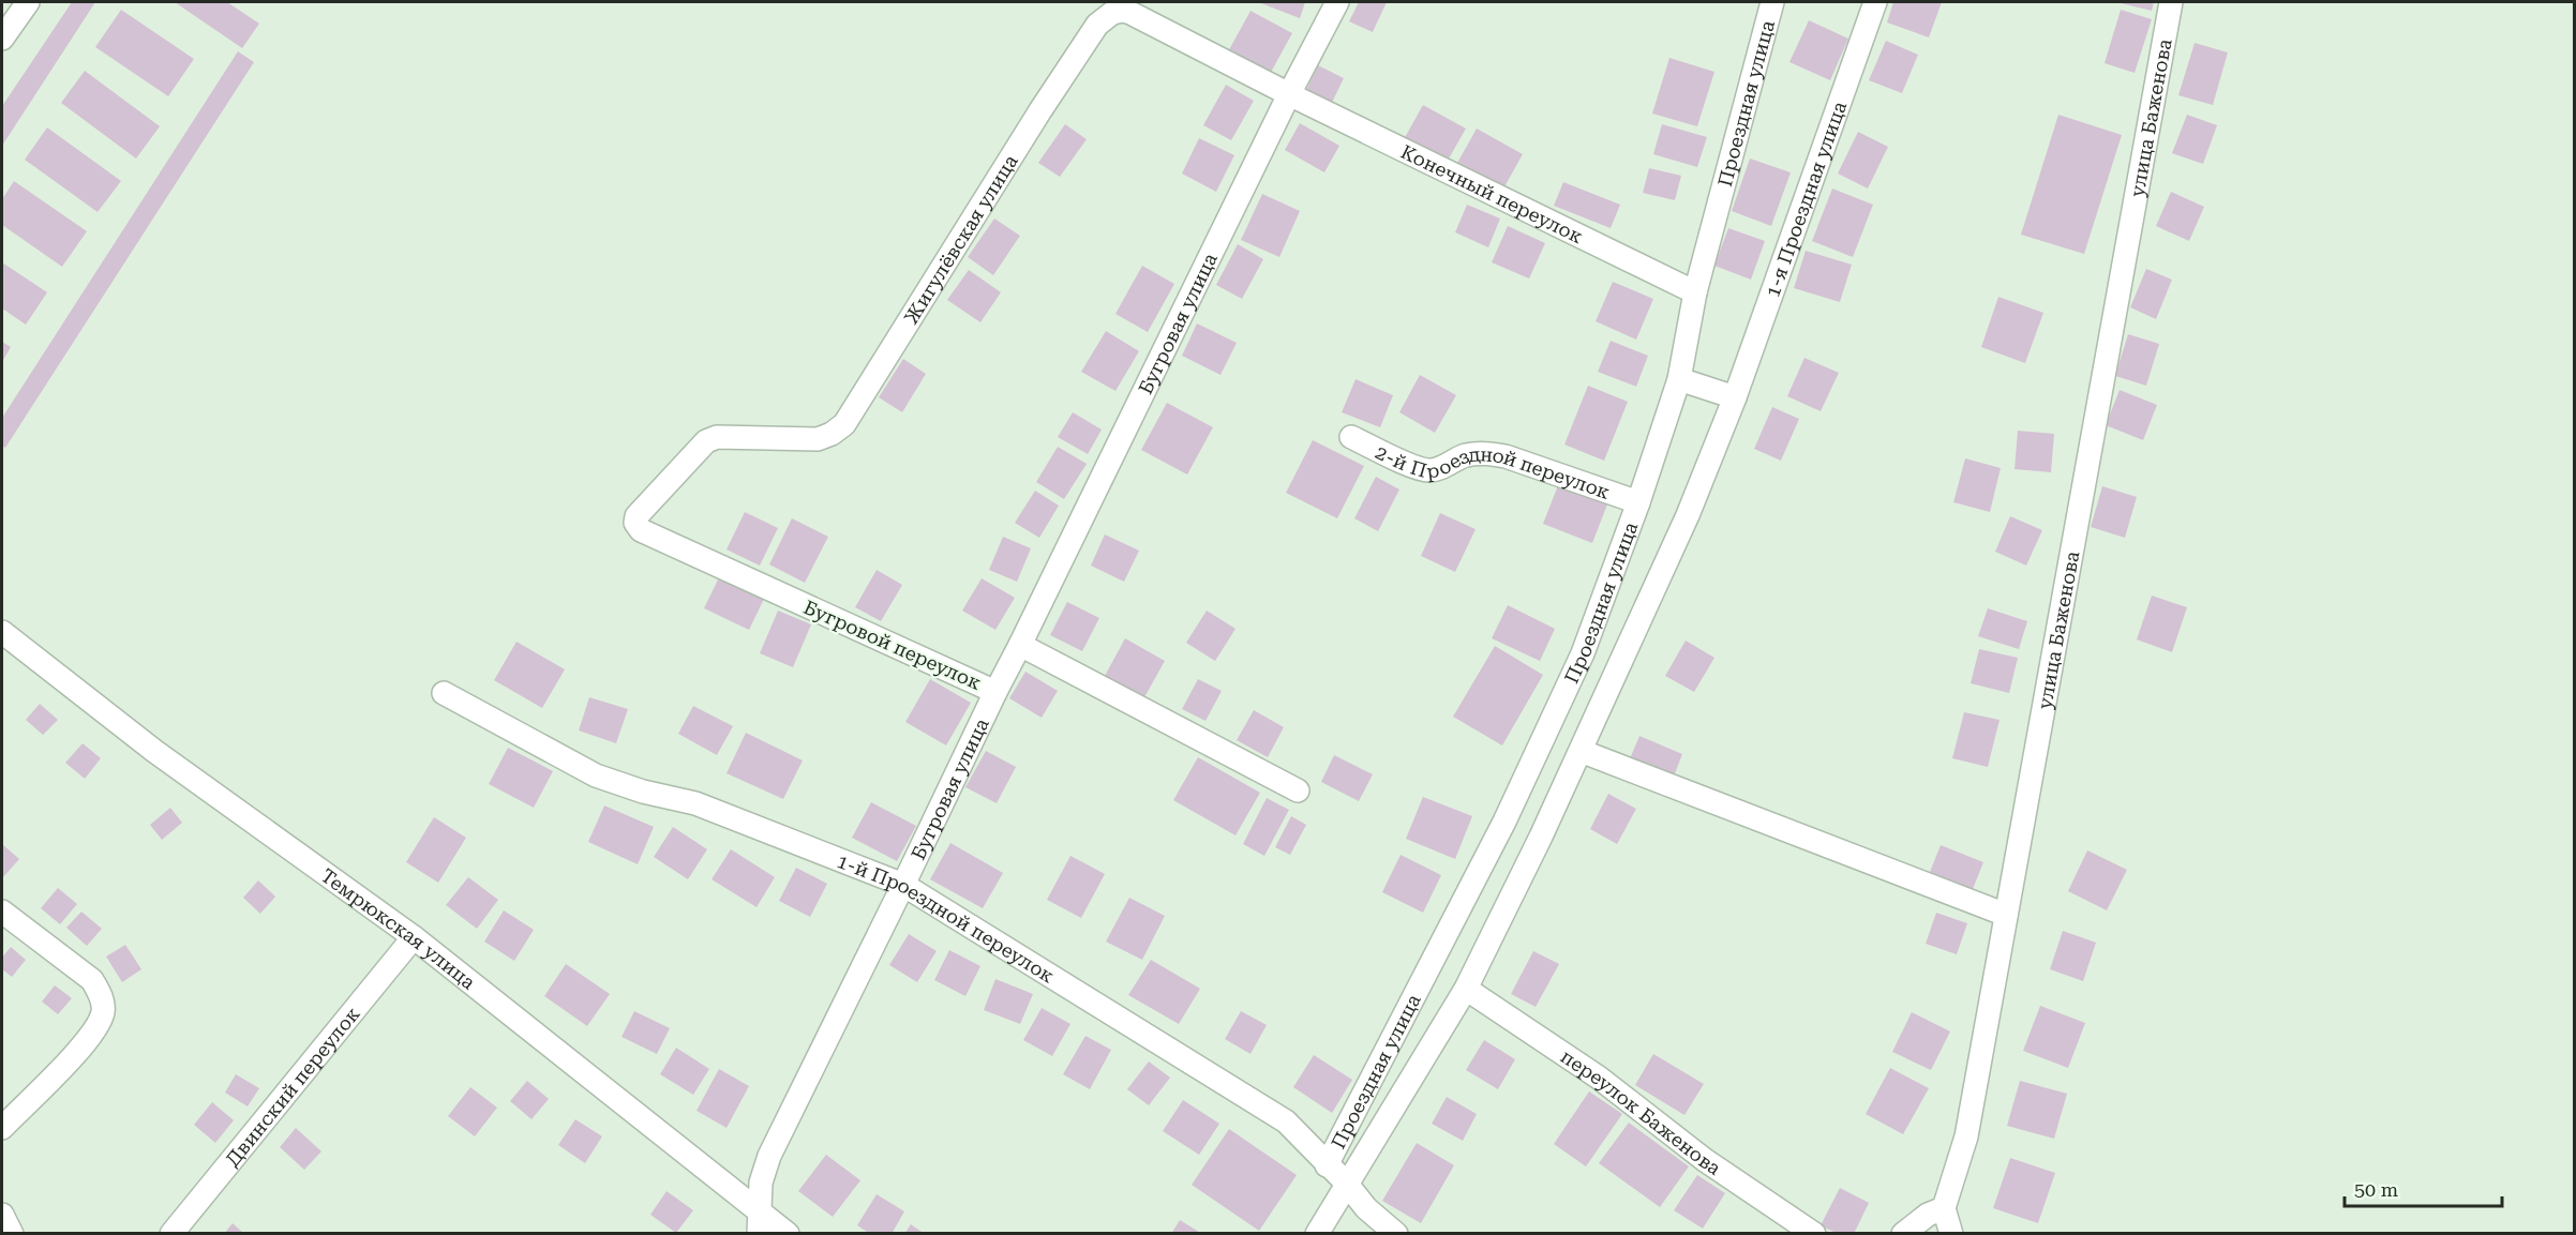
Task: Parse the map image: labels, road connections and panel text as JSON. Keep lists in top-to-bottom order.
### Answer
{
  "streets": {
    "street": [
      "Проездная улица",
      "улица Баженова",
      "Конечный переулок",
      "1-я Проездная улица",
      "Жигулёвская улица",
      "Бугровая улица",
      "2-й Проездной переулок",
      "Бугровой переулок",
      "1-й Проездной переулок",
      "Темрюкская улица",
      "Двинский переулок",
      "переулок Баженова"
    ]
  },
  "crossings": [
    ["Проездная улица", "Конечный переулок"],
    ["Проездная улица", "1-я Проездная улица"],
    ["Проездная улица", "2-й Проездной переулок"],
    ["Проездная улица", "1-й Проездной переулок"],
    ["Проездная улица", "переулок Баженова"],
    ["Конечный переулок", "Жигулёвская улица"],
    ["Конечный переулок", "Бугровая улица"],
    ["Жигулёвская улица", "Бугровая улица"],
    ["Жигулёвская улица", "Бугровой переулок"],
    ["Бугровая улица", "Бугровой переулок"],
    ["Бугровая улица", "1-й Проездной переулок"],
    ["Бугровая улица", "Темрюкская улица"],
    ["Темрюкская улица", "Двинский переулок"]
  ],
  "scale_bar": "50 m"
}
